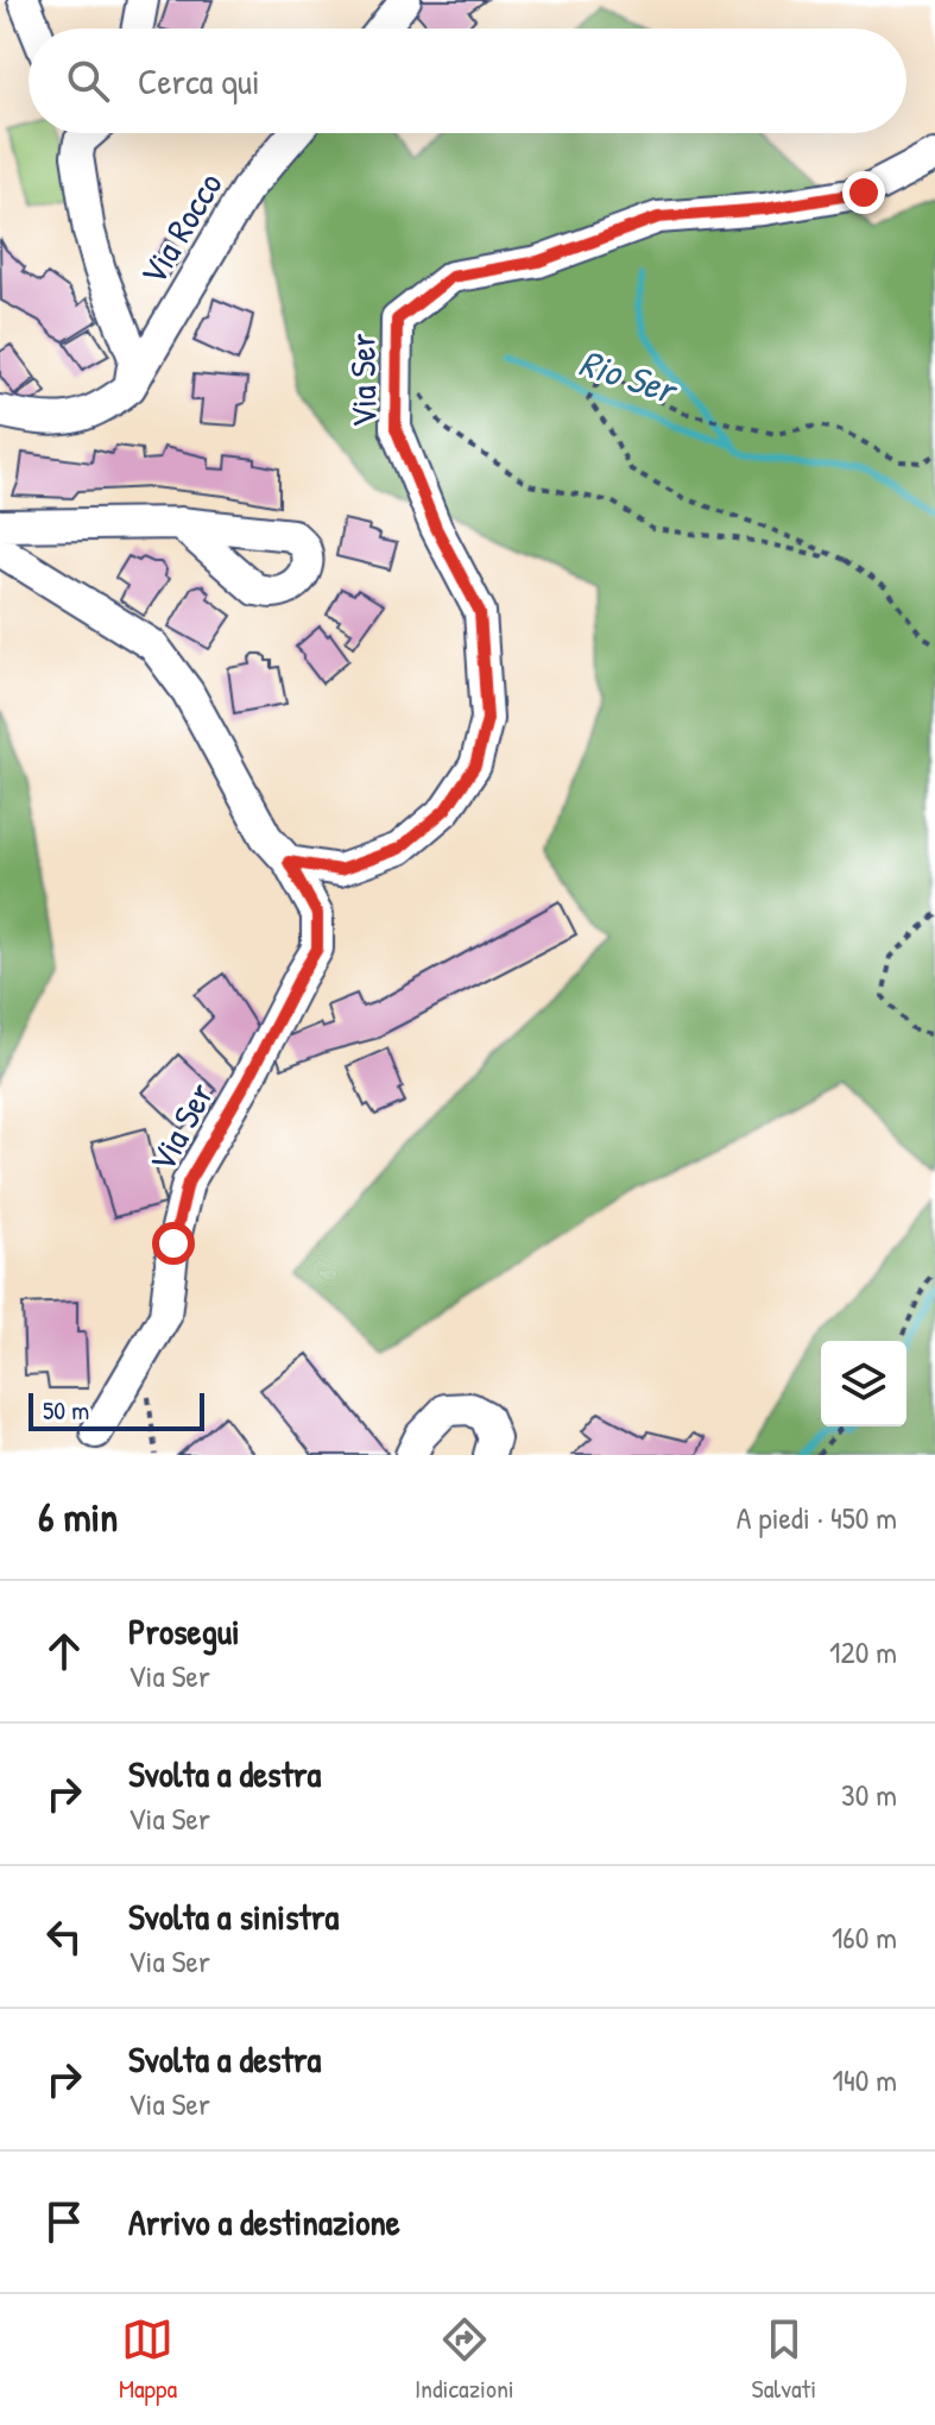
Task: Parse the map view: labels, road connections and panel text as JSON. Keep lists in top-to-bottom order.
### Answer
{
  "streets": {
    "street": ["Via Rocco", "Via Ser"]
  },
  "water": ["Rio Ser"],
  "scale_bar": "50 m",
  "page": {
    "search": "Cerca qui",
    "scale": "50 m",
    "heading": ["6 min", "A piedi · 450 m"],
    "list": [
      ["Prosegui", "Via Ser", "120 m"],
      ["Svolta a destra", "Via Ser", "30 m"],
      ["Svolta a sinistra", "Via Ser", "160 m"],
      ["Svolta a destra", "Via Ser", "140 m"],
      "Arrivo a destinazione"
    ],
    "nav": ["Mappa", "Indicazioni", "Salvati"]
  }
}
